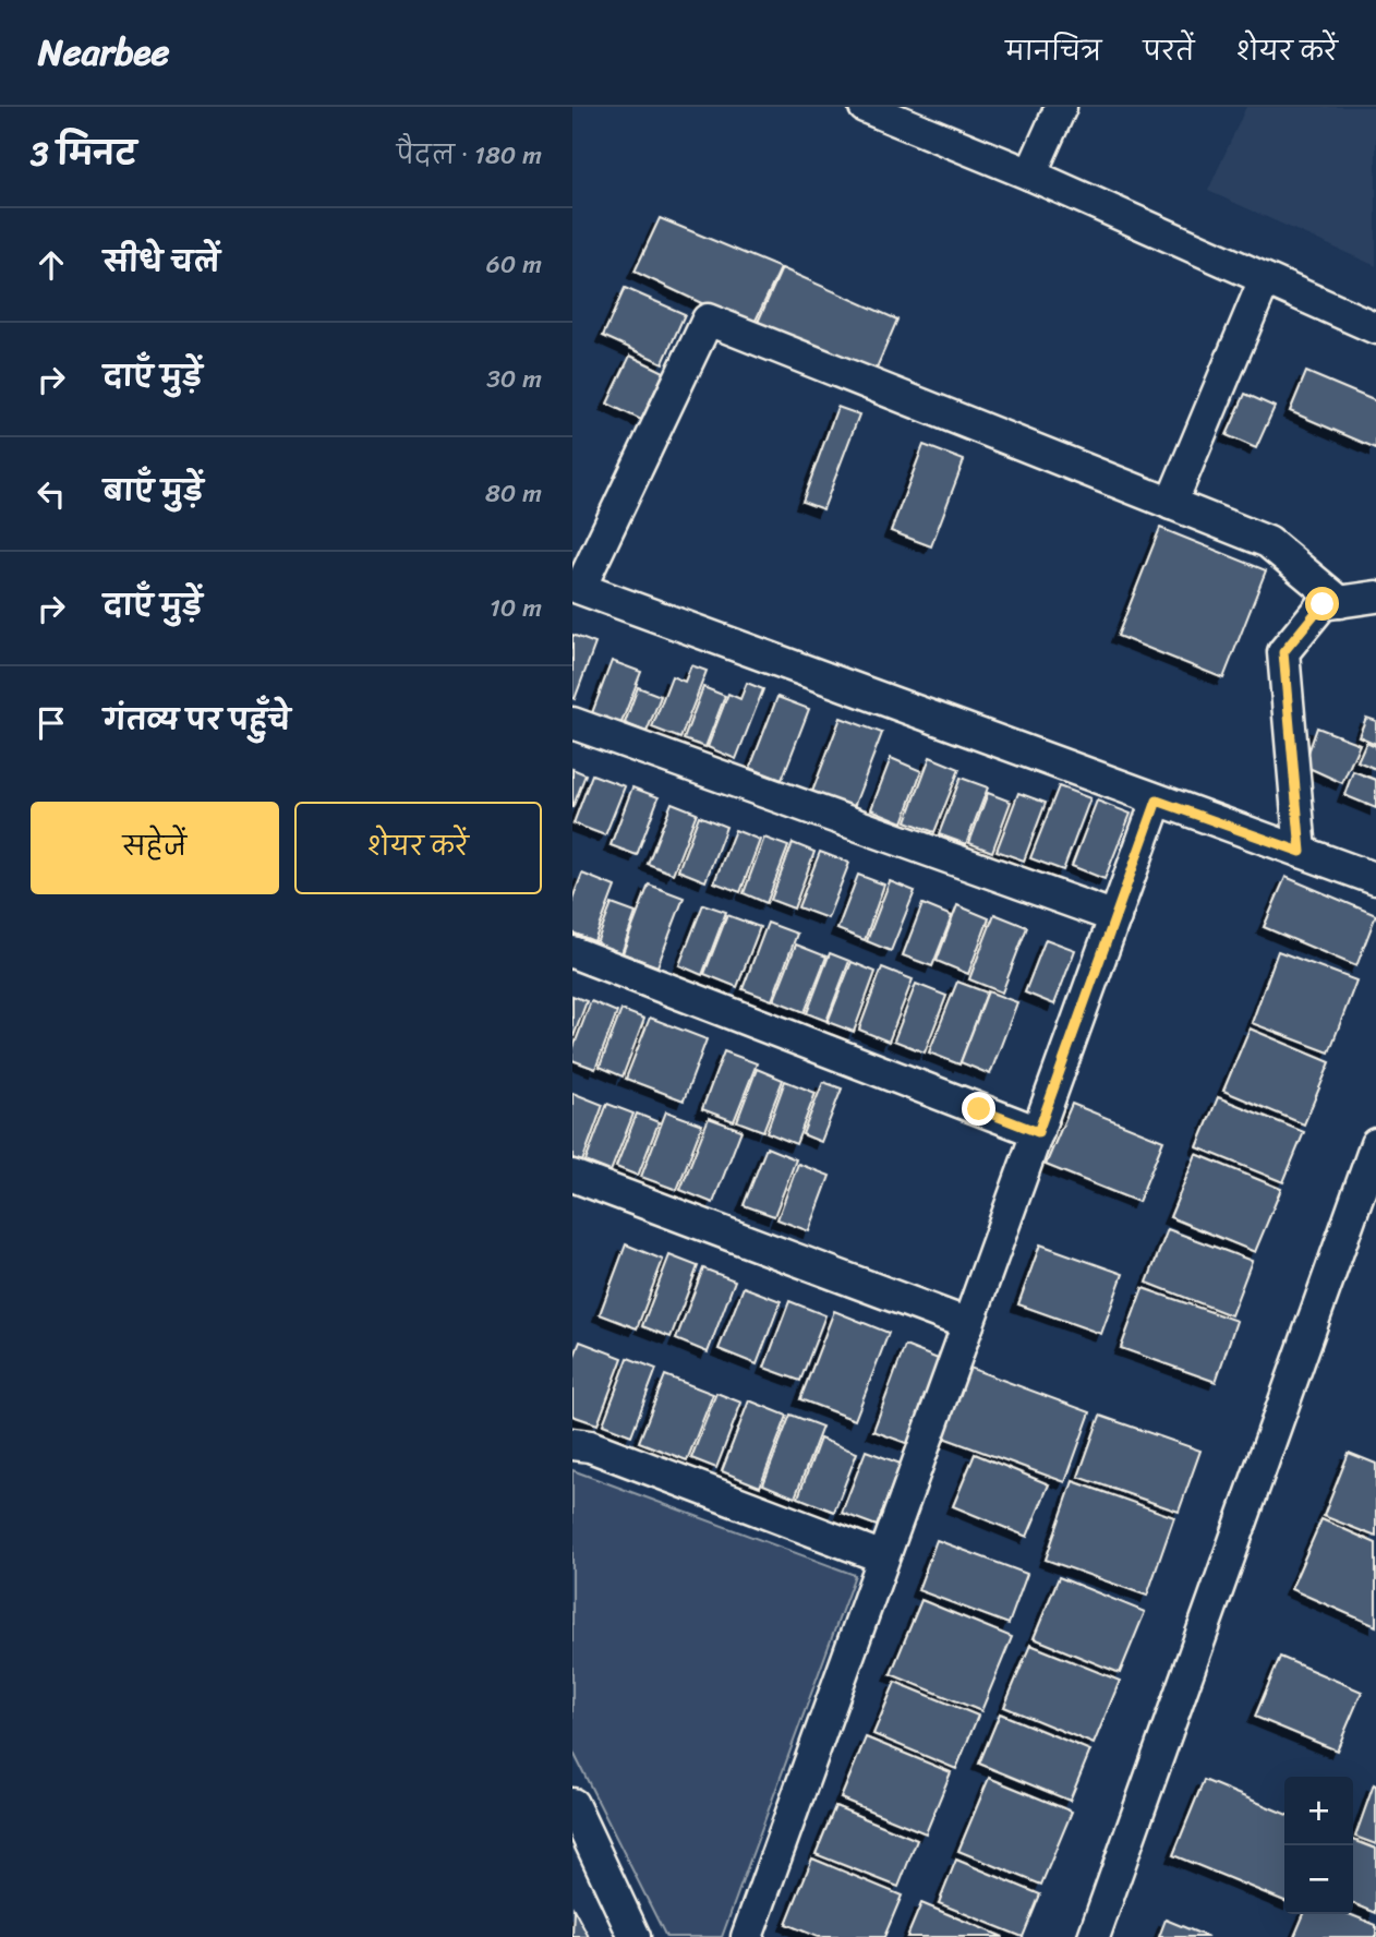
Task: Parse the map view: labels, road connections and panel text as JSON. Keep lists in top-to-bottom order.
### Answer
{
  "page": {
    "header": "Nearbee",
    "nav": ["मानचित्र", "परतें", "शेयर करें"],
    "heading": ["3 मिनट", "पैदल · 180 m"],
    "list": [
      ["सीधे चलें", "60 m"],
      ["दाएँ मुड़ें", "30 m"],
      ["बाएँ मुड़ें", "80 m"],
      ["दाएँ मुड़ें", "10 m"],
      "गंतव्य पर पहुँचे"
    ],
    "buttons": ["सहेजें", "शेयर करें"],
    "map_buttons": ["+", "−"]
  }
}
